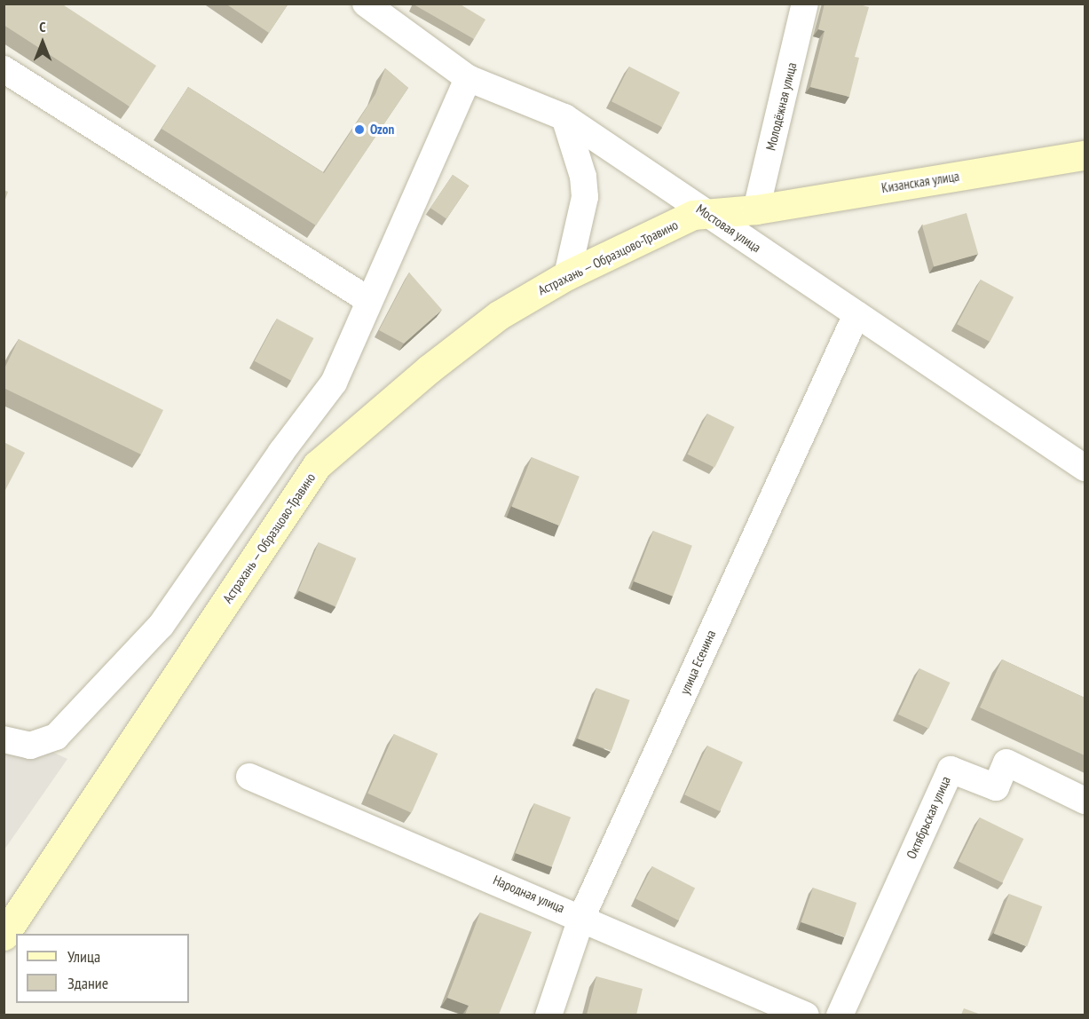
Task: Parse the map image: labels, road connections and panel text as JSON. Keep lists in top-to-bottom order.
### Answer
{
  "streets": {
    "street": [
      "Молодёжная улица",
      "Кизанская улица",
      "Мостовая улица",
      "Астрахань — Образцово-Травино",
      "улица Есенина",
      "Октябрьская улица",
      "Народная улица"
    ]
  },
  "crossings": [
    ["Молодёжная улица", "Кизанская улица"],
    ["Молодёжная улица", "Астрахань — Образцово-Травино"],
    ["Кизанская улица", "Астрахань — Образцово-Травино"],
    ["Мостовая улица", "Астрахань — Образцово-Травино"],
    ["Мостовая улица", "улица Есенина"],
    ["улица Есенина", "Народная улица"]
  ],
  "places": ["Ozon"],
  "legend": ["Улица", "Здание"],
  "north": "top"
}
